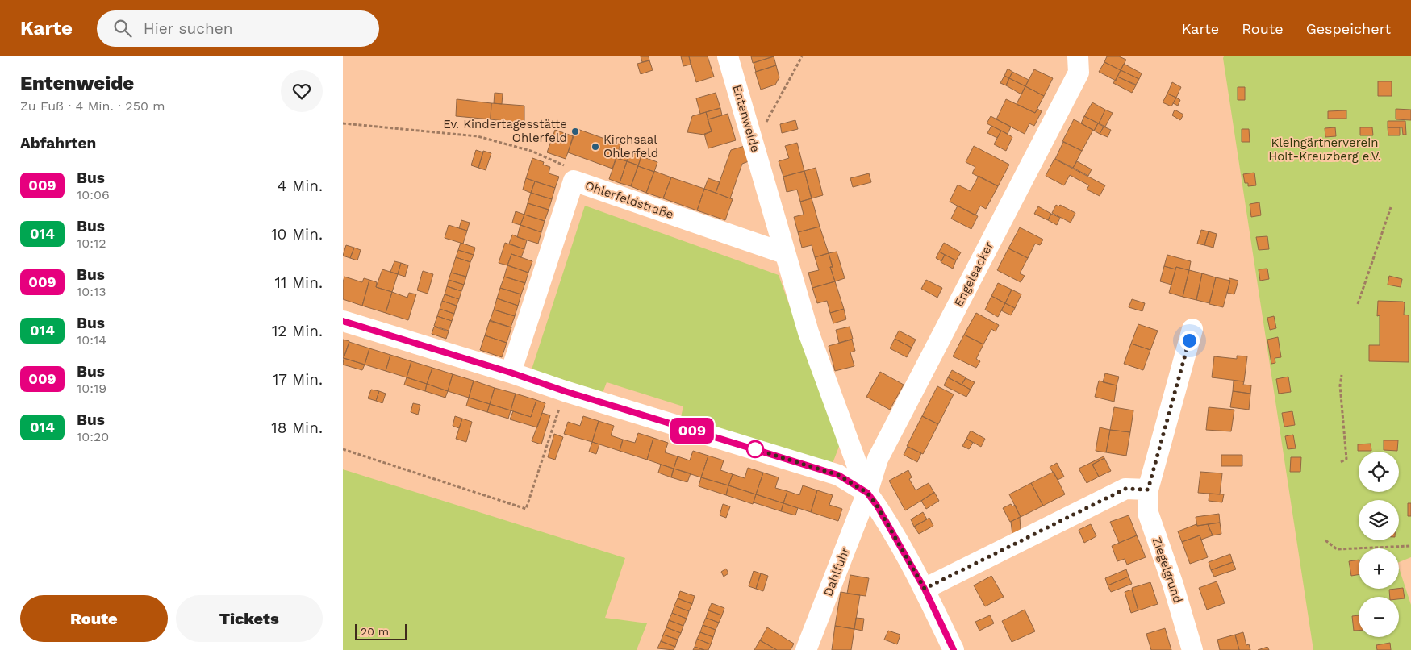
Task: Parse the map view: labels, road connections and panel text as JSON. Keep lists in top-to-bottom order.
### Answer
{
  "streets": {
    "street": [
      "Entenweide",
      "Ohlerfeldstraße",
      "Engelsacker",
      "Ziegelgrund",
      "Dahlfuhr"
    ]
  },
  "crossings": [
    ["Entenweide", "Ohlerfeldstraße"],
    ["Entenweide", "Engelsacker"],
    ["Entenweide", "Dahlfuhr"],
    ["Engelsacker", "Dahlfuhr"]
  ],
  "parks": ["Kleingärtnerverein Holt-Kreuzberg e.V."],
  "places": ["Ev. Kindertagesstätte Ohlerfeld", "Kirchsaal Ohlerfeld"],
  "lines": ["bus line 009"],
  "scale_bar": "20 m",
  "page": {
    "header": "Karte",
    "search": "Hier suchen",
    "nav": ["Karte", "Route", "Gespeichert"],
    "heading": [
      ["Entenweide", "Zu Fuß · 4 Min. · 250 m"],
      "Abfahrten"
    ],
    "on_map": "009",
    "list": [
      {
        "mark": "009",
        "name": "Bus",
        "note": "10:06",
        "value": "4 Min."
      },
      {
        "mark": "014",
        "name": "Bus",
        "note": "10:12",
        "value": "10 Min."
      },
      {
        "mark": "009",
        "name": "Bus",
        "note": "10:13",
        "value": "11 Min."
      },
      {
        "mark": "014",
        "name": "Bus",
        "note": "10:14",
        "value": "12 Min."
      },
      {
        "mark": "009",
        "name": "Bus",
        "note": "10:19",
        "value": "17 Min."
      },
      {
        "mark": "014",
        "name": "Bus",
        "note": "10:20",
        "value": "18 Min."
      }
    ],
    "map_buttons": ["+", "−"],
    "buttons": ["Route", "Tickets"],
    "scale": "20 m"
  }
}
